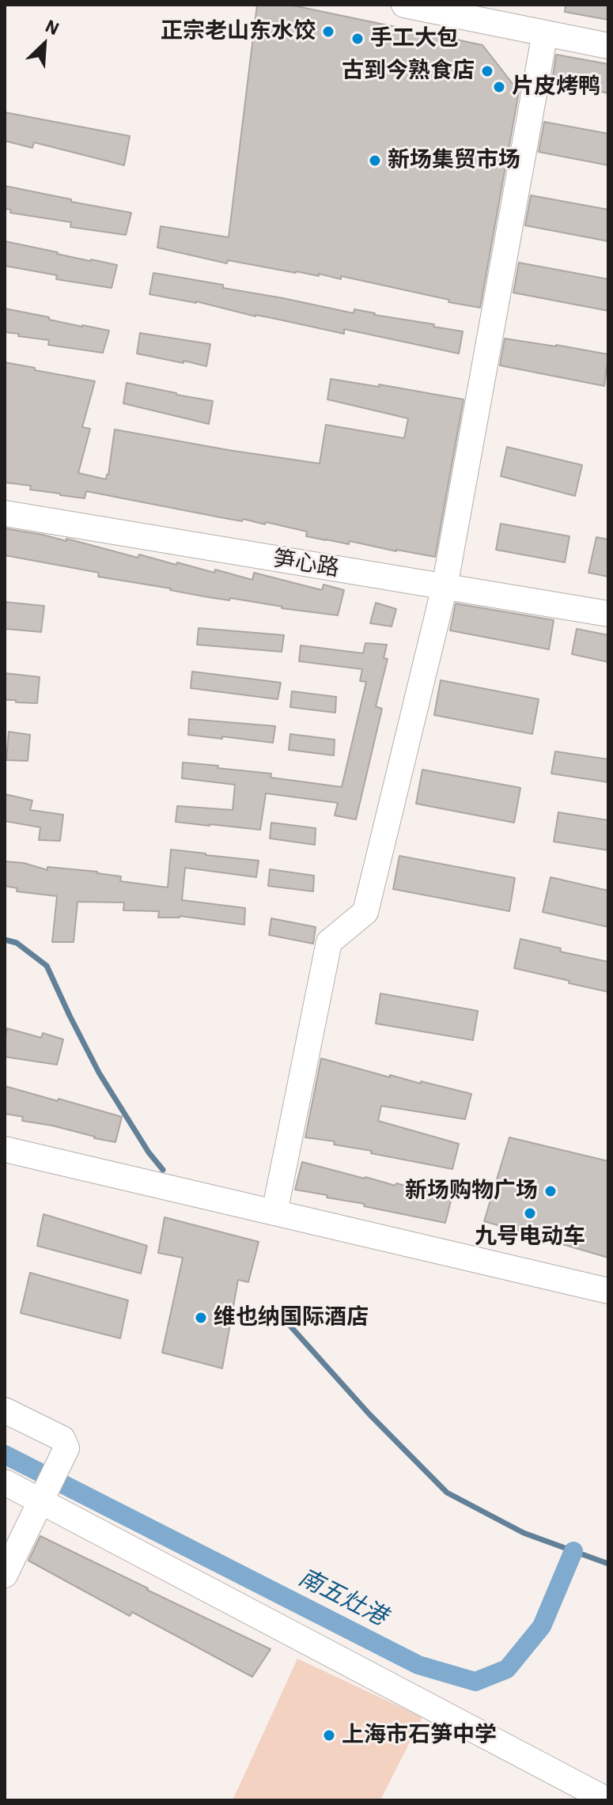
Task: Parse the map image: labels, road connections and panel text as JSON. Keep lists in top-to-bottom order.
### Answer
{
  "streets": {
    "street": ["笋心路"]
  },
  "water": ["南五灶港"],
  "places": [
    "正宗老山东水饺",
    "手工大包",
    "古到今熟食店",
    "片皮烤鸭",
    "新场集贸市场",
    "新场购物广场",
    "九号电动车",
    "维也纳国际酒店",
    "上海市石笋中学"
  ],
  "north": "top right"
}
